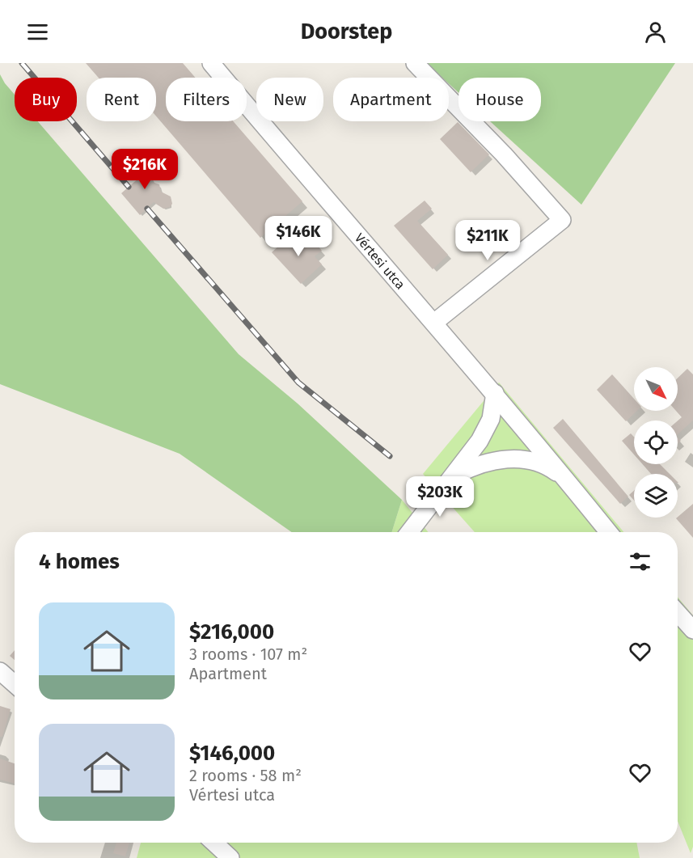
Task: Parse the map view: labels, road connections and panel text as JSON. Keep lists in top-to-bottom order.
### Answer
{
  "streets": {
    "street": ["Vértesi utca"]
  },
  "north": "bottom right",
  "page": {
    "header": "Doorstep",
    "chip": [
      "Buy",
      "Rent",
      "Filters",
      "New",
      "Apartment",
      "House"
    ],
    "price": [
      "$216K",
      "$146K",
      "$211K",
      "$203K"
    ],
    "heading": "4 homes",
    "list": [
      {
        "name": "$216,000",
        "note": "3 rooms · 107 m² · Apartment"
      },
      {
        "name": "$146,000",
        "note": "2 rooms · 58 m² · Vértesi utca"
      }
    ]
  }
}
